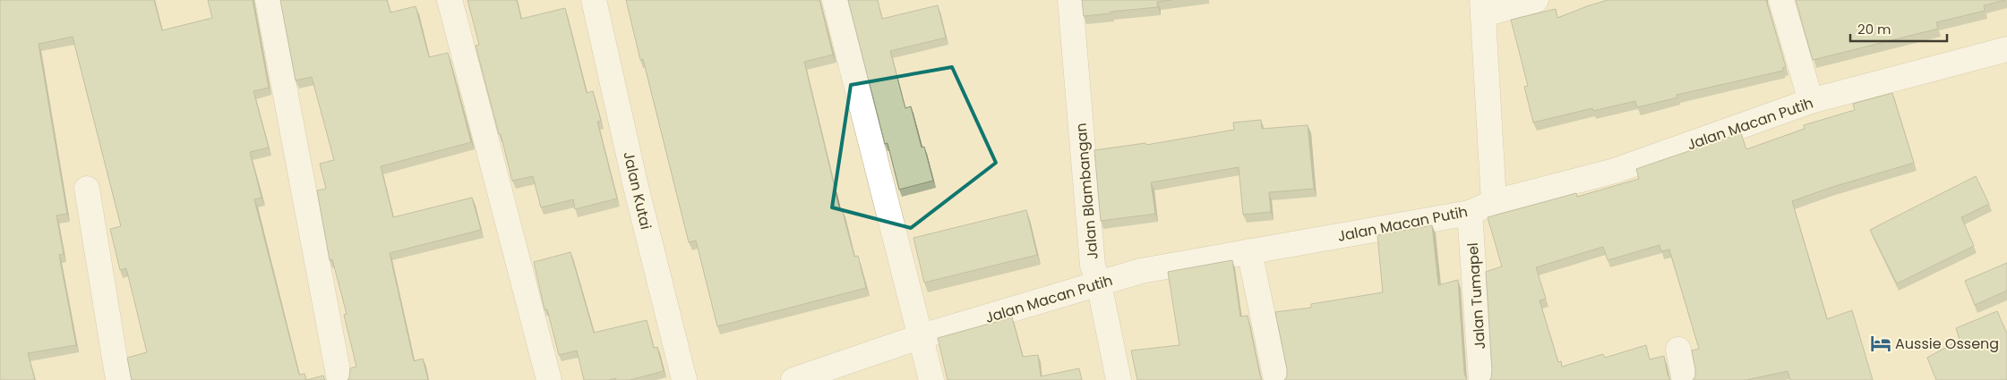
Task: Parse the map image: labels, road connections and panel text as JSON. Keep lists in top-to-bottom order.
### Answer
{
  "streets": {
    "street": [
      "Jalan Macan Putih",
      "Jalan Kutai",
      "Jalan Blambangan",
      "Jalan Tumapel"
    ]
  },
  "crossings": [
    ["Jalan Macan Putih", "Jalan Blambangan"],
    ["Jalan Macan Putih", "Jalan Tumapel"]
  ],
  "places": {
    "hotel": ["Aussie Osseng"]
  },
  "scale_bar": "20 m"
}
